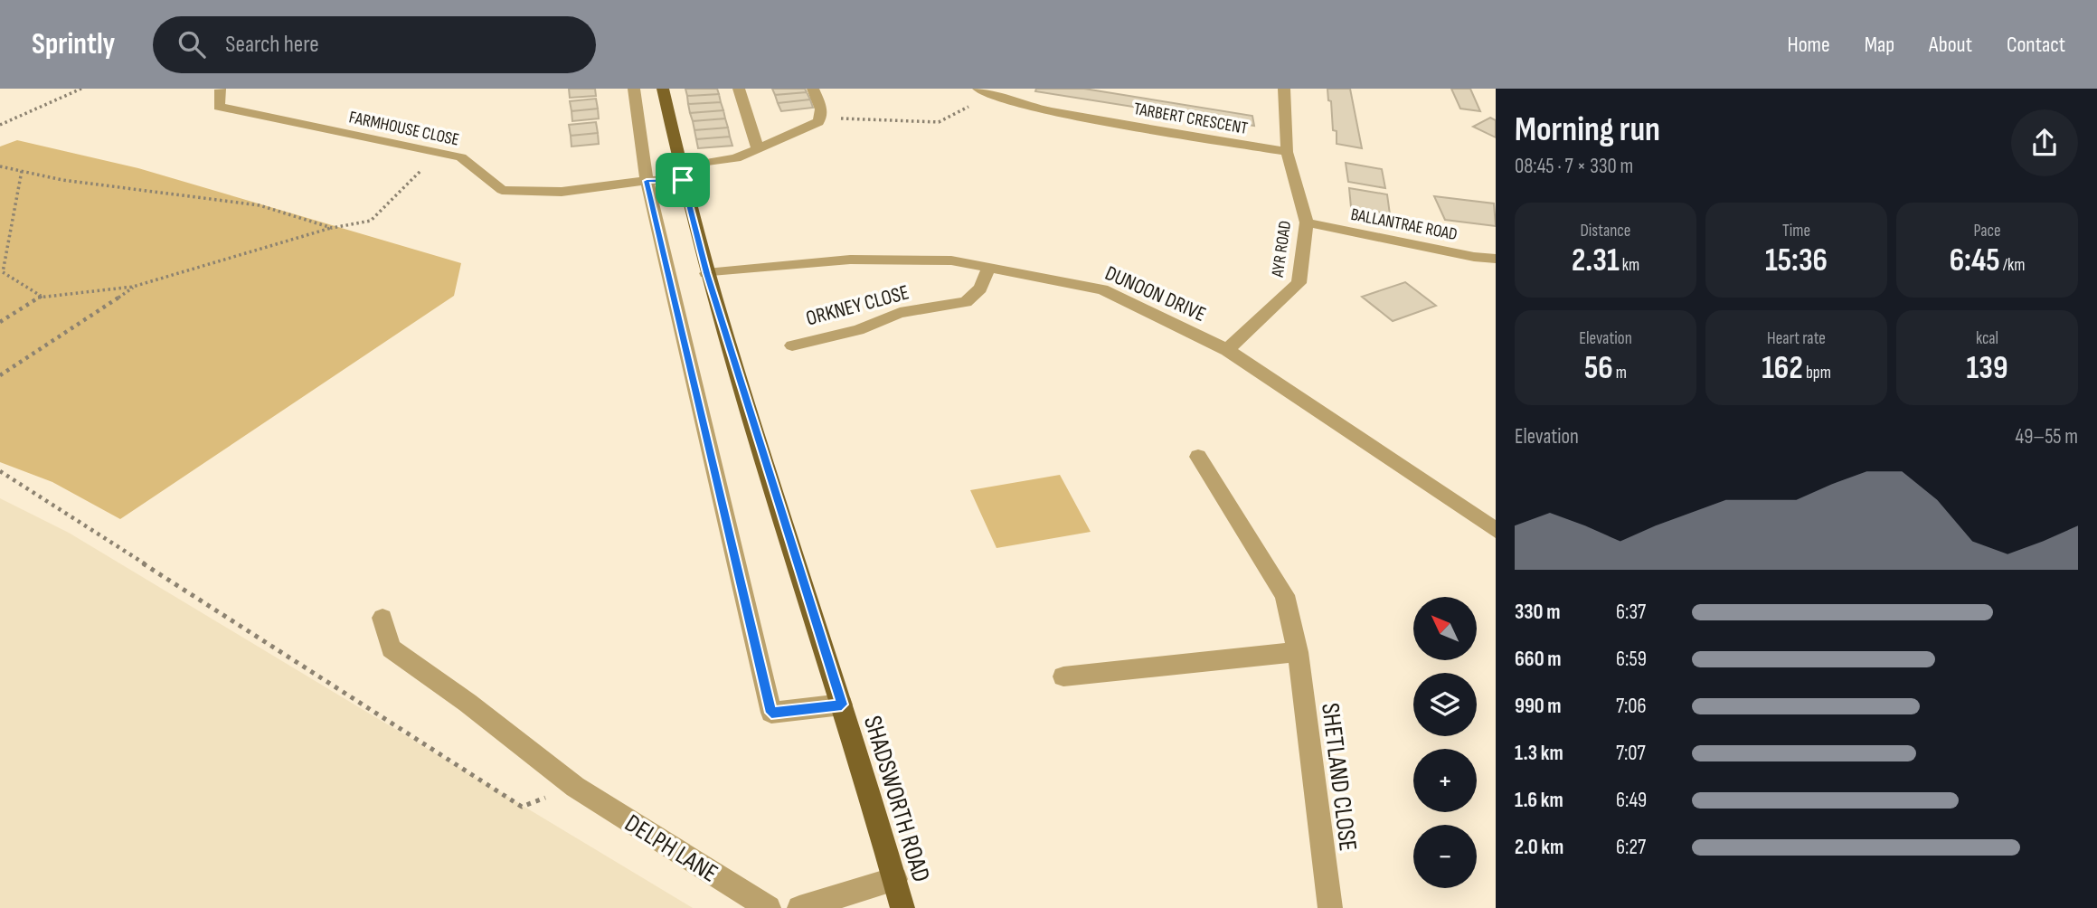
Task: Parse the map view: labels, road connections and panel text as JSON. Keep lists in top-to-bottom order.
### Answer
{
  "streets": {
    "main road": ["SHADSWORTH ROAD"],
    "street": [
      "TARBERT CRESCENT",
      "FARMHOUSE CLOSE",
      "BALLANTRAE ROAD",
      "AYR ROAD",
      "DUNOON DRIVE",
      "ORKNEY CLOSE",
      "SHETLAND CLOSE",
      "DELPH LANE"
    ]
  },
  "crossings": [
    ["TARBERT CRESCENT", "AYR ROAD"],
    ["FARMHOUSE CLOSE", "SHADSWORTH ROAD"],
    ["BALLANTRAE ROAD", "AYR ROAD"],
    ["AYR ROAD", "DUNOON DRIVE"],
    ["DUNOON DRIVE", "ORKNEY CLOSE"],
    ["DUNOON DRIVE", "SHADSWORTH ROAD"]
  ],
  "north": "top left",
  "page": {
    "header": "Sprintly",
    "search": "Search here",
    "nav": [
      "Home",
      "Map",
      "About",
      "Contact"
    ],
    "heading": ["Morning run", "08:45 · 7 × 330 m"],
    "stats": [
      ["Distance", "2.31 km"],
      ["Time", "15:36"],
      ["Pace", "6:45 /km"],
      ["Elevation", "56 m"],
      ["Heart rate", "162 bpm"],
      ["kcal", "139"]
    ],
    "chart": ["Elevation", "49–55 m"],
    "list": [
      {
        "name": "330 m",
        "note": "6:37"
      },
      {
        "name": "660 m",
        "note": "6:59"
      },
      {
        "name": "990 m",
        "note": "7:06"
      },
      {
        "name": "1.3 km",
        "note": "7:07"
      },
      {
        "name": "1.6 km",
        "note": "6:49"
      },
      {
        "name": "2.0 km",
        "note": "6:27"
      }
    ],
    "map_buttons": ["+", "−"]
  }
}
